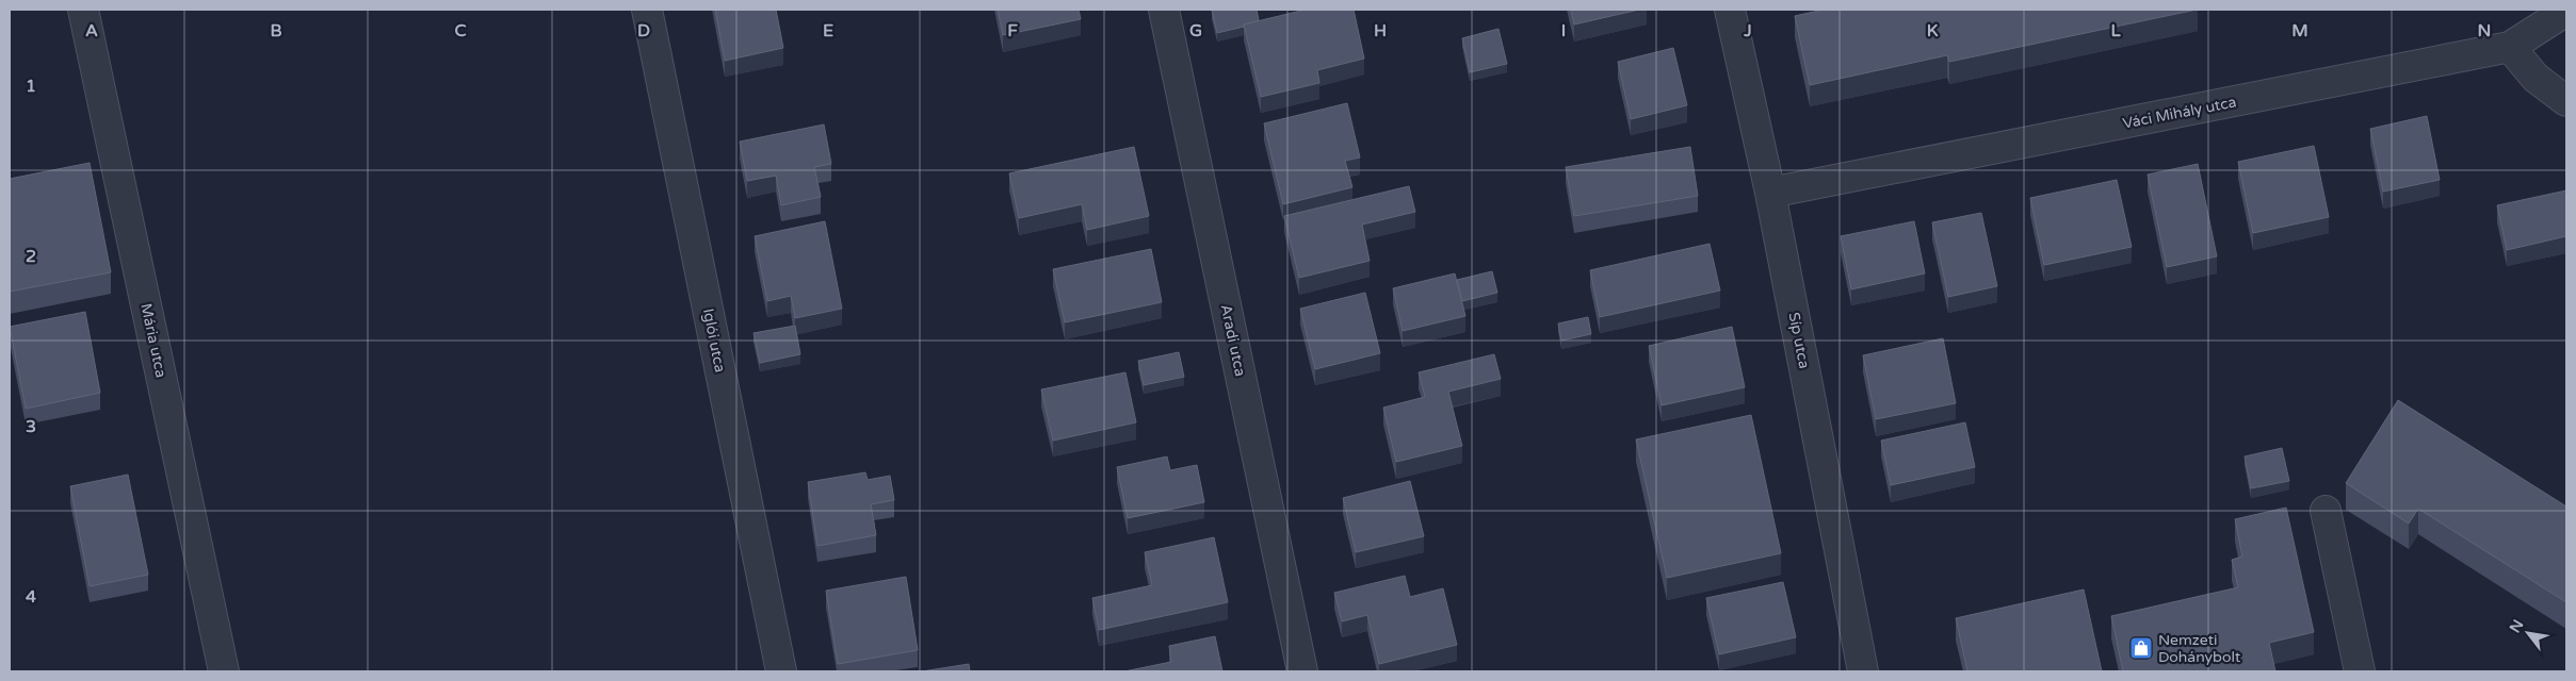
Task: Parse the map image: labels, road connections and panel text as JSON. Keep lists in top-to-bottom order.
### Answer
{
  "streets": {
    "street": [
      "Váci Mihály utca",
      "Mária utca",
      "Iglói utca",
      "Aradi utca",
      "Síp utca"
    ]
  },
  "crossings": [
    ["Váci Mihály utca", "Síp utca"]
  ],
  "places": {
    "shop": ["Nemzeti Dohánybolt"]
  },
  "north": "top left",
  "grid": {
    "columns": [
      "A",
      "B",
      "C",
      "D",
      "E",
      "F",
      "G",
      "H",
      "I",
      "J",
      "K",
      "L",
      "M",
      "N"
    ],
    "rows": [
      "1",
      "2",
      "3",
      "4"
    ]
  }
}
